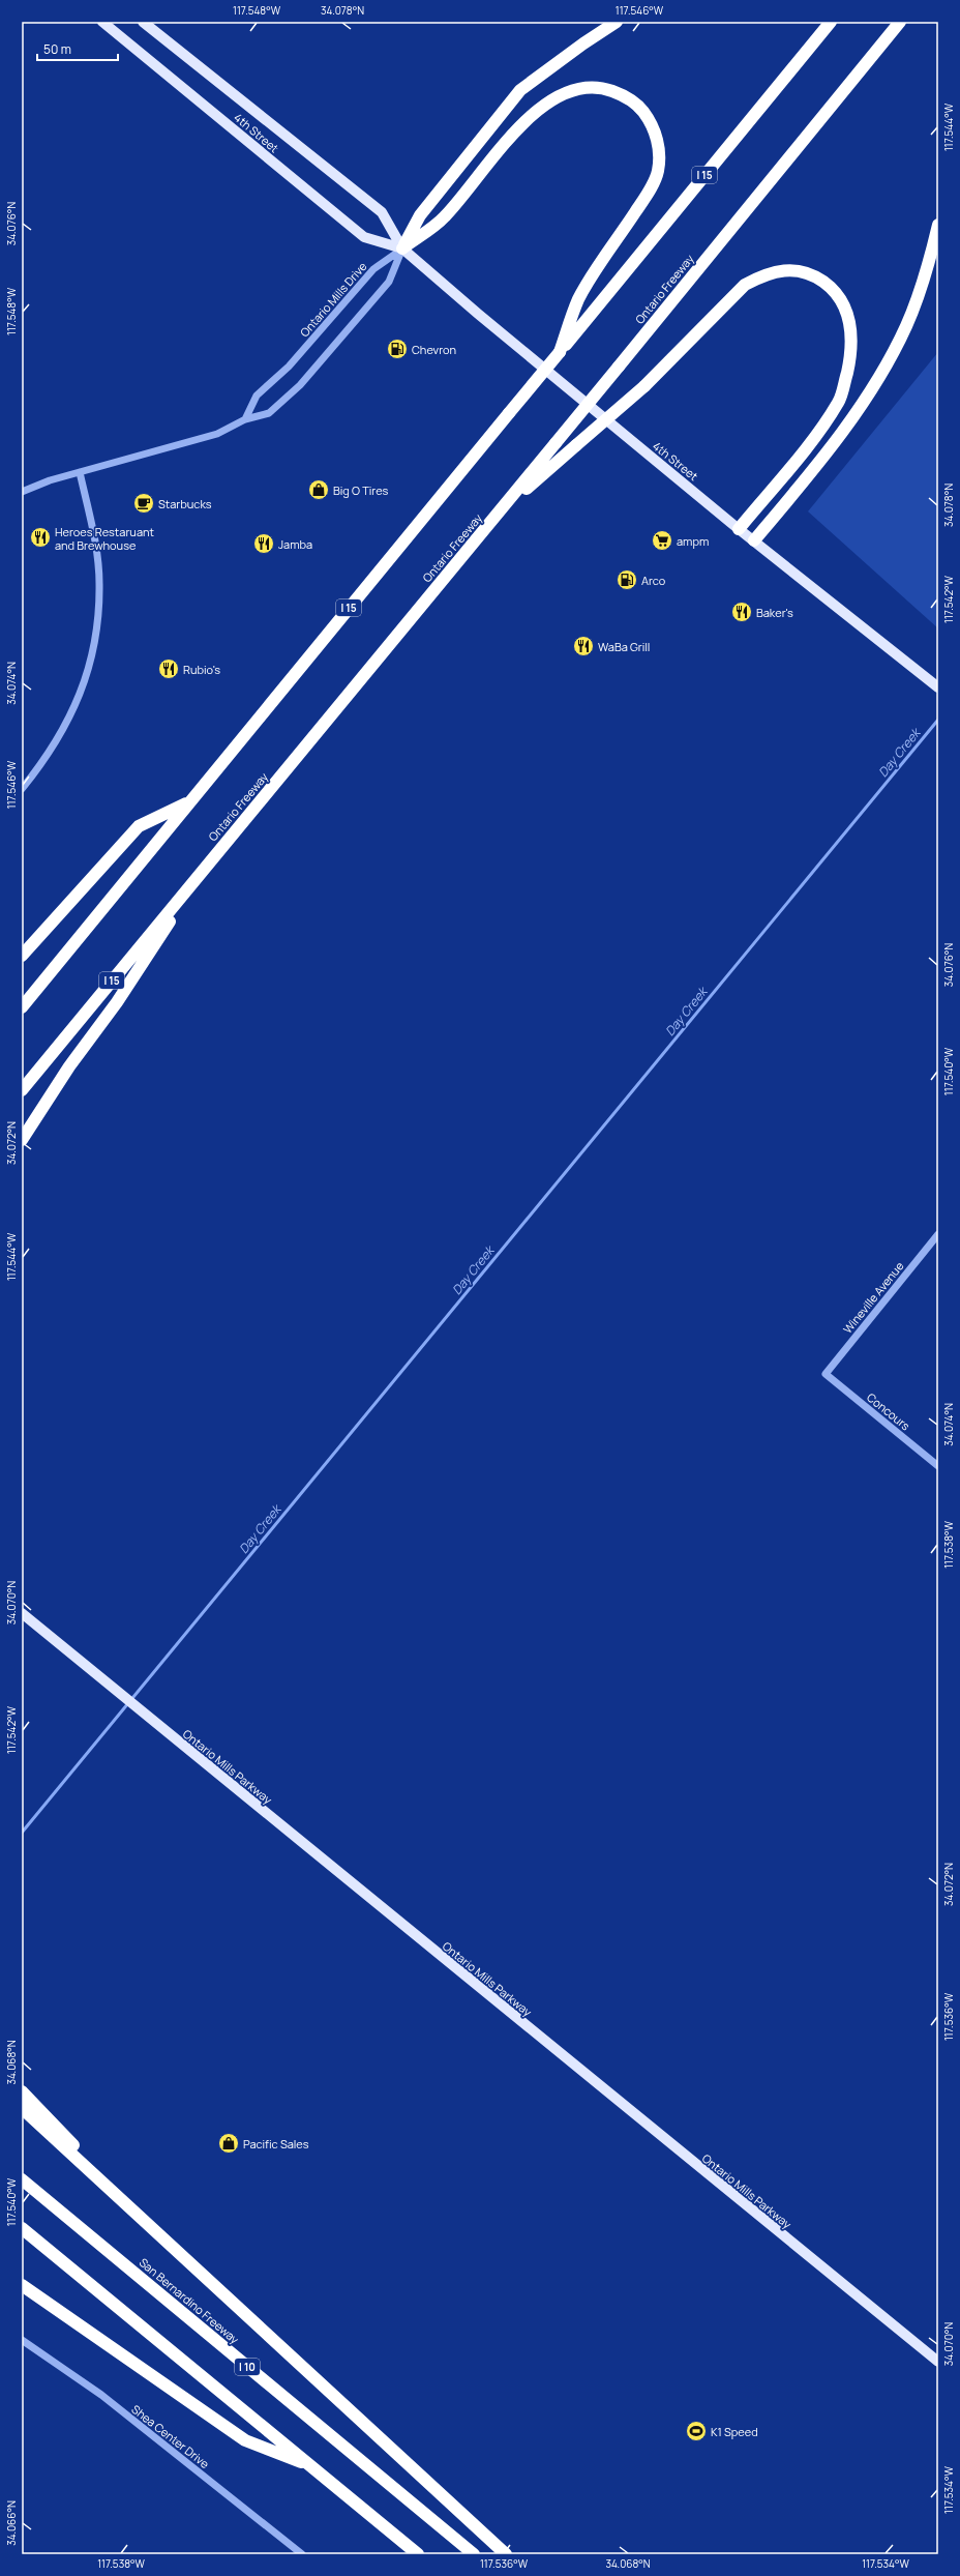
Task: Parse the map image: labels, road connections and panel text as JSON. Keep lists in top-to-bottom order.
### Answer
{
  "streets": {
    "highway": [
      "I 15",
      "Ontario Freeway",
      "San Bernardino Freeway",
      "I 10"
    ],
    "main road": ["4th Street", "Ontario Mills Parkway"],
    "street": [
      "Ontario Mills Drive",
      "Wineville Avenue",
      "Concours",
      "Shea Center Drive"
    ]
  },
  "crossings": [
    ["4th Street", "Ontario Mills Drive"],
    ["Wineville Avenue", "Concours"]
  ],
  "water": ["Day Creek"],
  "places": {
    "fuel station": ["Chevron", "Arco"],
    "shop": ["Big O Tires", "Pacific Sales"],
    "cafe": ["Starbucks"],
    "restaurant": [
      "Heroes Restaruant and Brewhouse",
      "Jamba",
      "Baker's",
      "WaBa Grill",
      "Rubio's"
    ],
    "supermarket": ["ampm"],
    "sports": ["K1 Speed"]
  },
  "scale_bar": "50 m",
  "coordinates": [
    "117.548°W",
    "34.078°N",
    "117.546°W",
    "117.544°W",
    "34.076°N",
    "117.542°W",
    "34.074°N",
    "117.540°W",
    "34.072°N",
    "117.538°W",
    "34.070°N",
    "117.536°W",
    "34.068°N",
    "117.534°W",
    "34.066°N"
  ]
}
